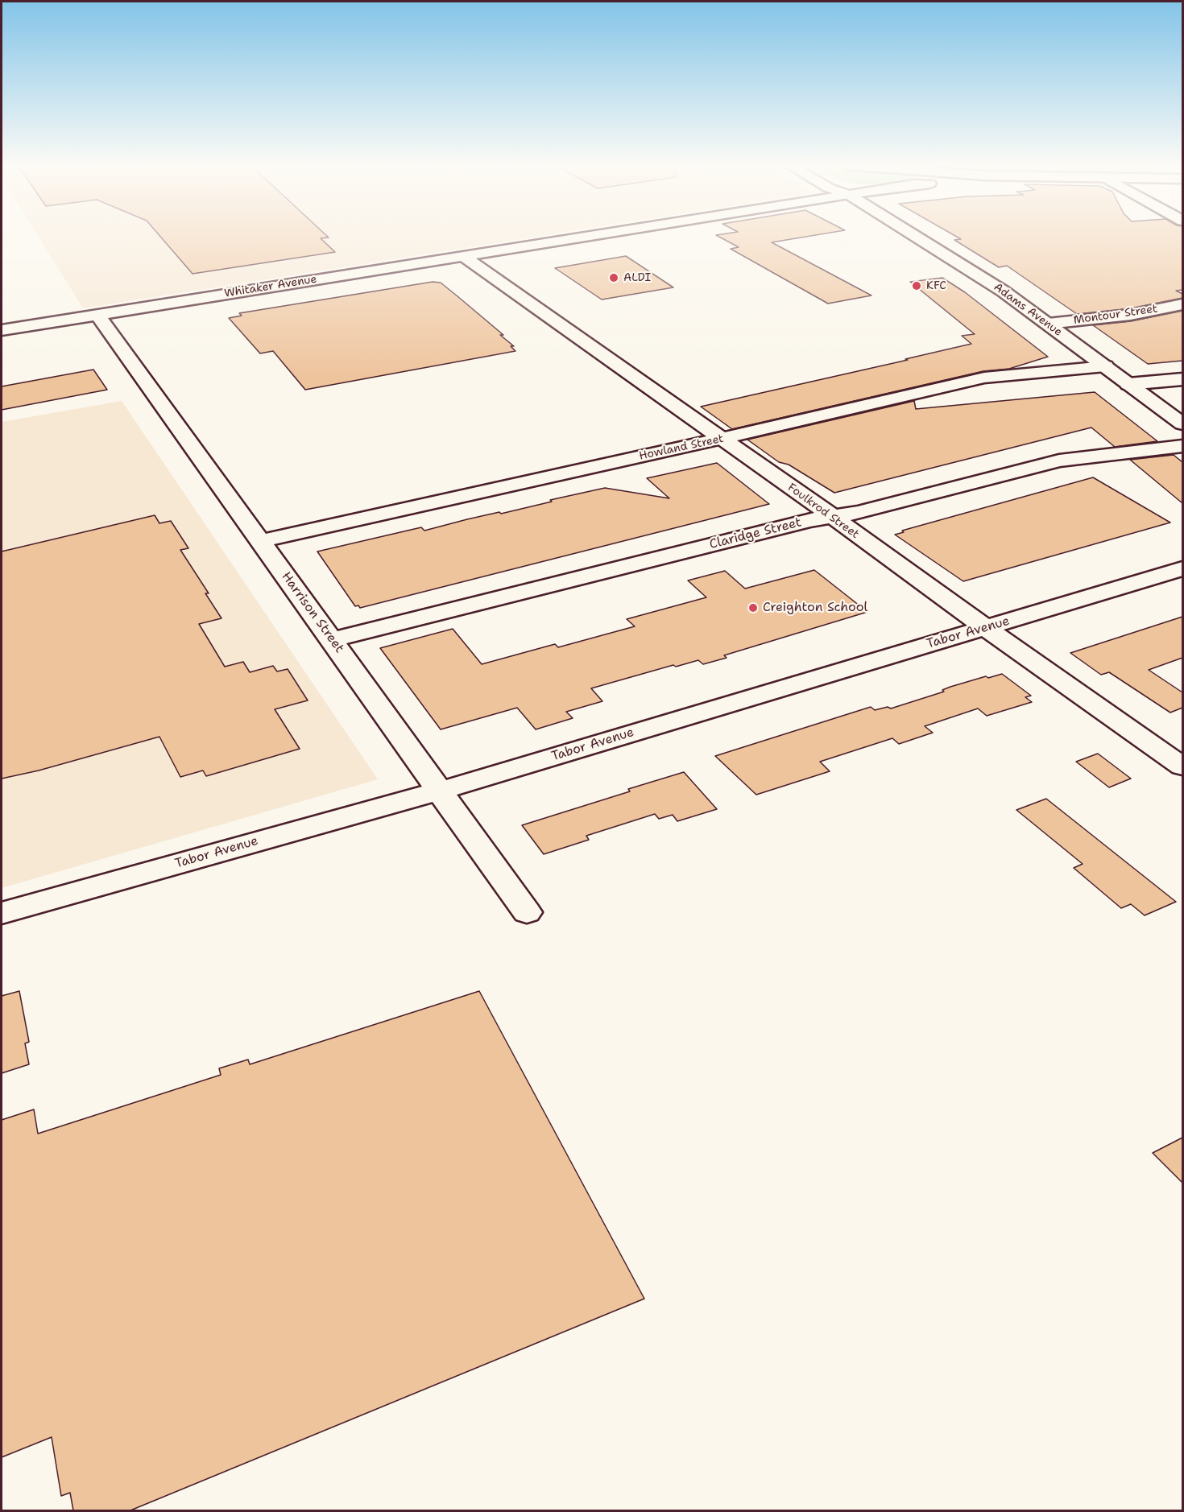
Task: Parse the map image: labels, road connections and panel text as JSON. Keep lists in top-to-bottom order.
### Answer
{
  "streets": {
    "main road": [
      "Whitaker Avenue",
      "Adams Avenue",
      "Montour Street",
      "Howland Street",
      "Foulkrod Street",
      "Claridge Street",
      "Harrison Street",
      "Tabor Avenue"
    ]
  },
  "crossings": [
    ["Whitaker Avenue", "Foulkrod Street"],
    ["Whitaker Avenue", "Harrison Street"],
    ["Adams Avenue", "Montour Street"],
    ["Adams Avenue", "Howland Street"],
    ["Howland Street", "Foulkrod Street"],
    ["Howland Street", "Harrison Street"],
    ["Foulkrod Street", "Claridge Street"],
    ["Foulkrod Street", "Tabor Avenue"],
    ["Claridge Street", "Harrison Street"],
    ["Harrison Street", "Tabor Avenue"]
  ],
  "places": ["ALDI", "KFC", "Creighton School"]
}
